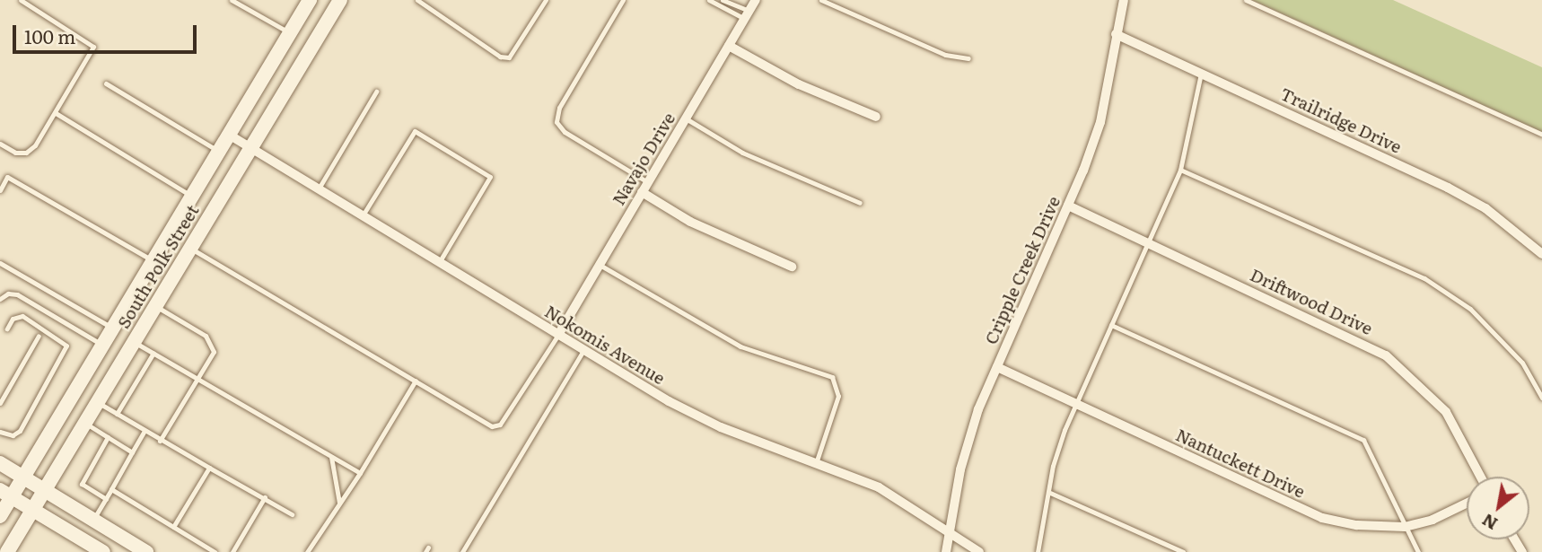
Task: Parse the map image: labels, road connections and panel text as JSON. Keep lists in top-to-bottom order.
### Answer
{
  "streets": {
    "main road": ["South Polk Street"],
    "street": [
      "Trailridge Drive",
      "Navajo Drive",
      "Cripple Creek Drive",
      "Driftwood Drive",
      "Nokomis Avenue",
      "Nantuckett Drive"
    ]
  },
  "crossings": [
    ["Trailridge Drive", "Cripple Creek Drive"],
    ["Navajo Drive", "Nokomis Avenue"],
    ["South Polk Street", "Nokomis Avenue"],
    ["Cripple Creek Drive", "Driftwood Drive"],
    ["Cripple Creek Drive", "Nokomis Avenue"],
    ["Cripple Creek Drive", "Nantuckett Drive"]
  ],
  "scale_bar": "100 m",
  "north": "bottom left"
}
